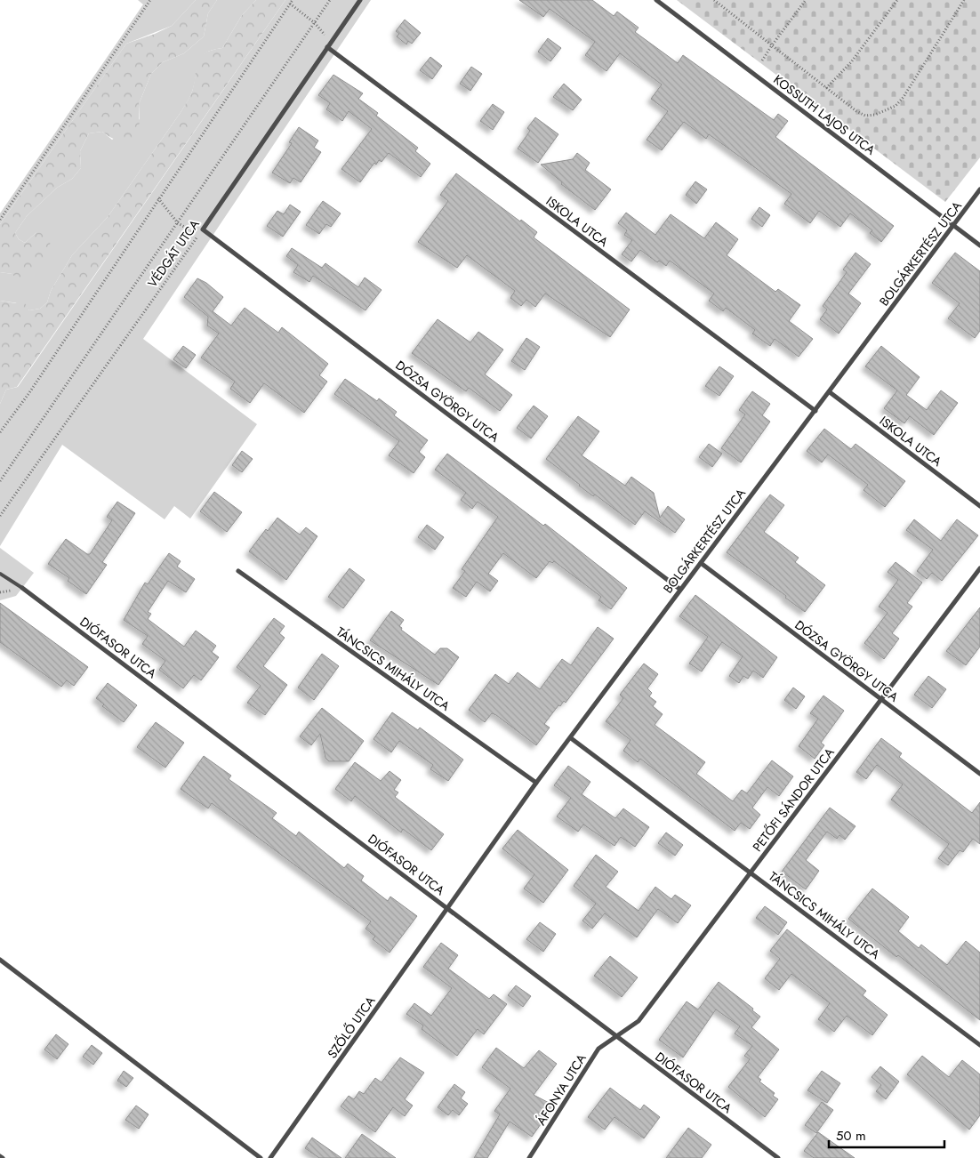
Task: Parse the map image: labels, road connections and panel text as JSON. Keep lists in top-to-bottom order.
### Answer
{
  "streets": {
    "street": [
      "KOSSUTH LAJOS UTCA",
      "ISKOLA UTCA",
      "VÉDGÁT UTCA",
      "BOLGÁRKERTÉSZ UTCA",
      "DÓZSA GYÖRGY UTCA",
      "DIÓFASOR UTCA",
      "TÁNCSICS MIHÁLY UTCA",
      "PETŐFI SÁNDOR UTCA",
      "SZŐLŐ UTCA",
      "ÁFONYA UTCA"
    ]
  },
  "crossings": [
    ["KOSSUTH LAJOS UTCA", "BOLGÁRKERTÉSZ UTCA"],
    ["ISKOLA UTCA", "VÉDGÁT UTCA"],
    ["ISKOLA UTCA", "BOLGÁRKERTÉSZ UTCA"],
    ["VÉDGÁT UTCA", "DÓZSA GYÖRGY UTCA"],
    ["BOLGÁRKERTÉSZ UTCA", "DÓZSA GYÖRGY UTCA"],
    ["BOLGÁRKERTÉSZ UTCA", "DIÓFASOR UTCA"],
    ["BOLGÁRKERTÉSZ UTCA", "TÁNCSICS MIHÁLY UTCA"],
    ["BOLGÁRKERTÉSZ UTCA", "SZŐLŐ UTCA"],
    ["DÓZSA GYÖRGY UTCA", "PETŐFI SÁNDOR UTCA"],
    ["DIÓFASOR UTCA", "PETŐFI SÁNDOR UTCA"],
    ["DIÓFASOR UTCA", "SZŐLŐ UTCA"],
    ["DIÓFASOR UTCA", "ÁFONYA UTCA"],
    ["TÁNCSICS MIHÁLY UTCA", "PETŐFI SÁNDOR UTCA"],
    ["PETŐFI SÁNDOR UTCA", "ÁFONYA UTCA"]
  ],
  "scale_bar": "50 m"
}
